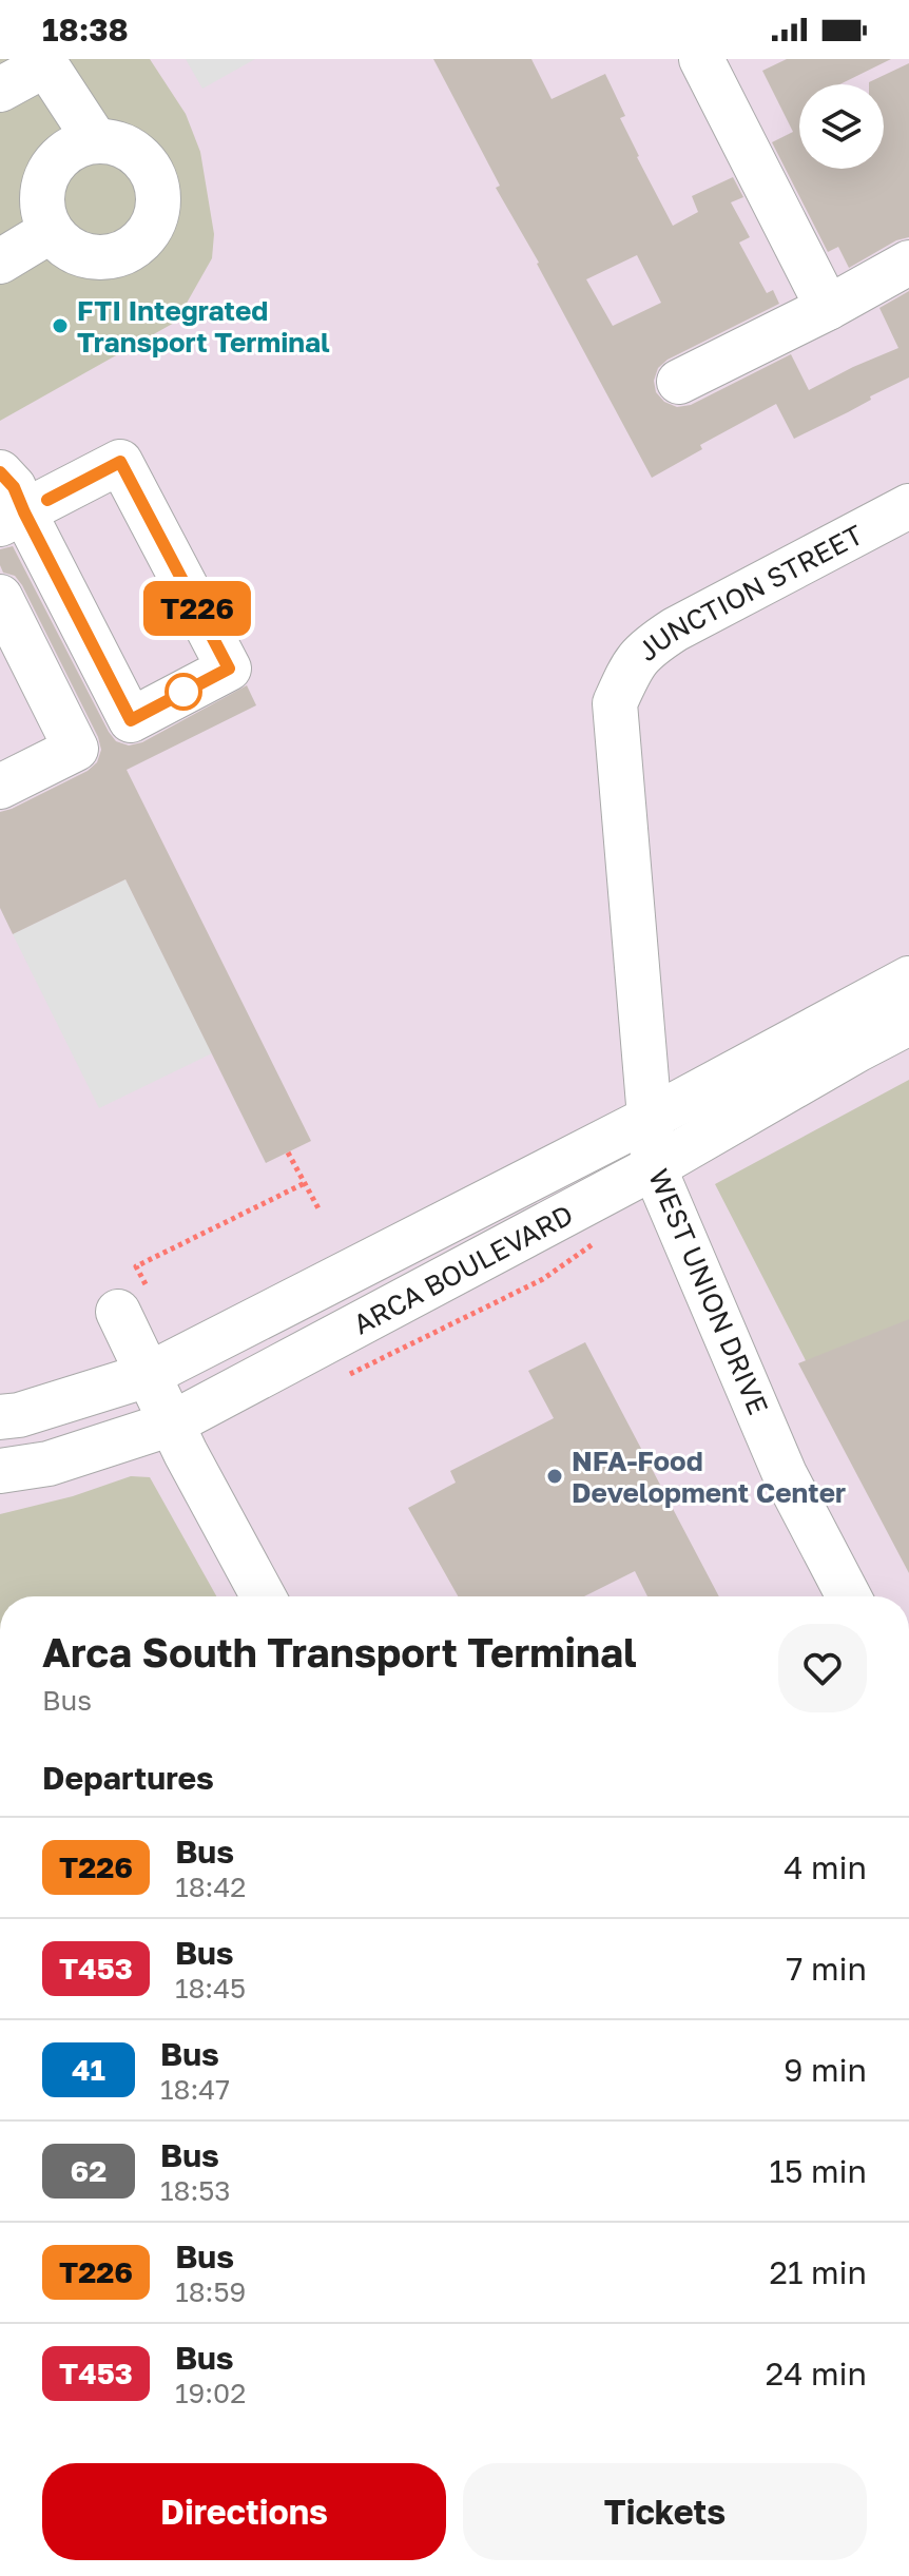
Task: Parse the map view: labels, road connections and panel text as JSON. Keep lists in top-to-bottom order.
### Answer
{
  "streets": {
    "street": ["JUNCTION STREET", "ARCA BOULEVARD", "WEST UNION DRIVE"]
  },
  "crossings": [
    ["JUNCTION STREET", "WEST UNION DRIVE"],
    ["ARCA BOULEVARD", "WEST UNION DRIVE"]
  ],
  "places": ["FTI Integrated Transport Terminal", "NFA-Food Development Center"],
  "lines": ["bus line T226"],
  "page": {
    "status": "18:38",
    "on_map": "T226",
    "heading": [
      ["Arca South Transport Terminal", "Bus"],
      "Departures"
    ],
    "list": [
      {
        "mark": "T226",
        "name": "Bus",
        "note": "18:42",
        "value": "4 min"
      },
      {
        "mark": "T453",
        "name": "Bus",
        "note": "18:45",
        "value": "7 min"
      },
      {
        "mark": "41",
        "name": "Bus",
        "note": "18:47",
        "value": "9 min"
      },
      {
        "mark": "62",
        "name": "Bus",
        "note": "18:53",
        "value": "15 min"
      },
      {
        "mark": "T226",
        "name": "Bus",
        "note": "18:59",
        "value": "21 min"
      },
      {
        "mark": "T453",
        "name": "Bus",
        "note": "19:02",
        "value": "24 min"
      }
    ],
    "buttons": ["Directions", "Tickets"]
  }
}
